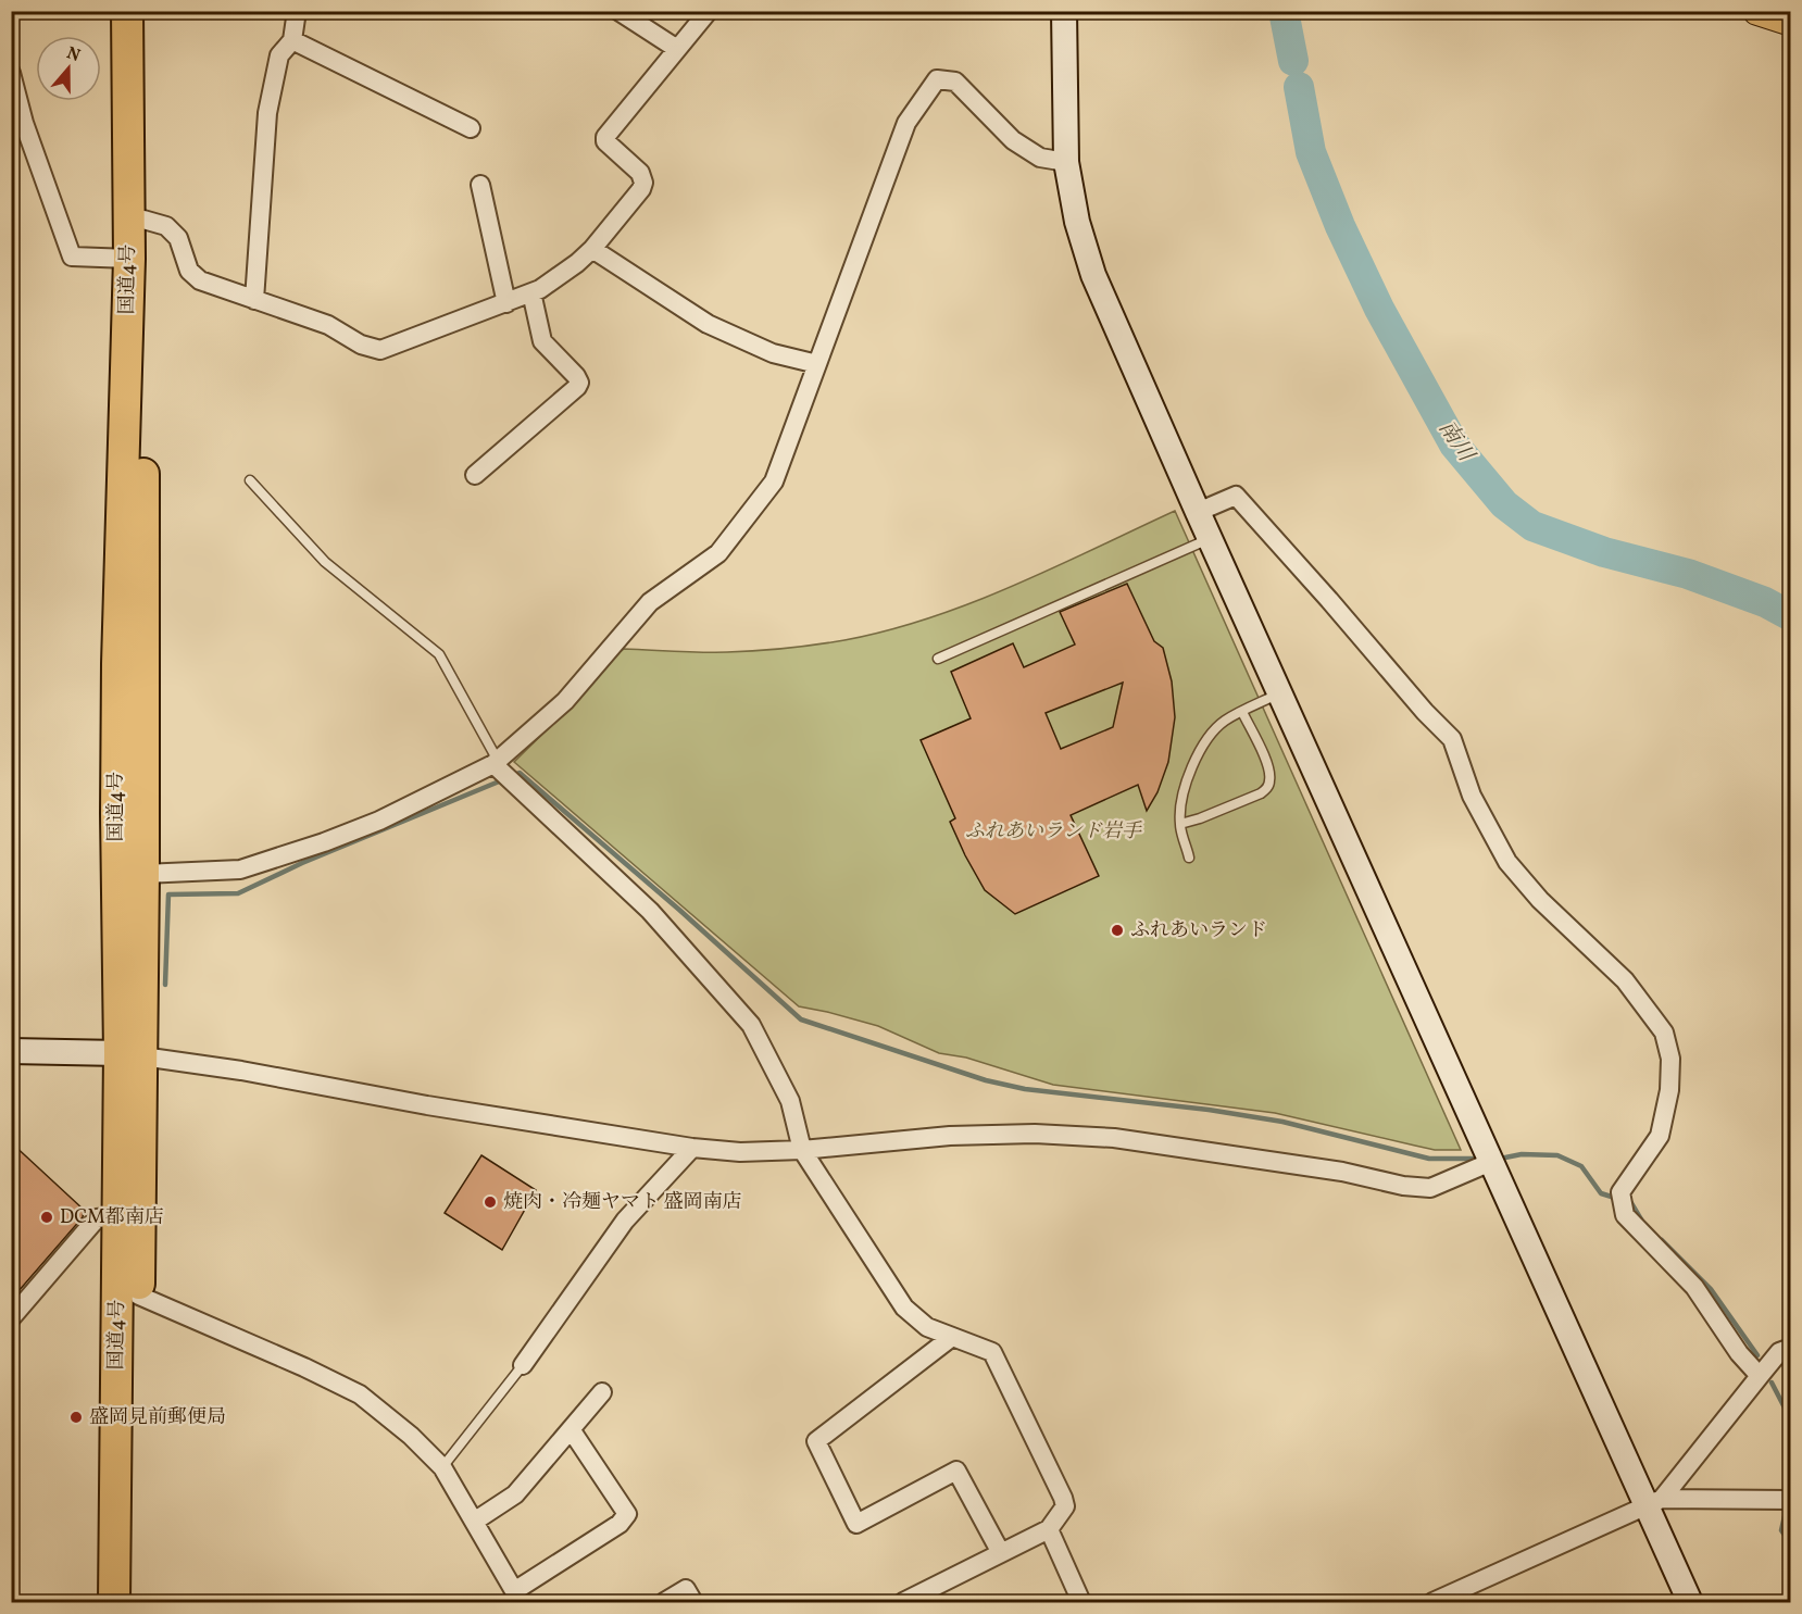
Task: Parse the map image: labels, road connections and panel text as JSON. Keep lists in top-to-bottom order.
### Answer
{
  "streets": {
    "highway": ["国道4号"]
  },
  "water": ["南川"],
  "parks": ["ふれあいランド岩手"],
  "places": [
    "ふれあいランド",
    "焼肉・冷麺ヤマト 盛岡南店",
    "DCM都南店",
    "盛岡見前郵便局"
  ],
  "north": "top"
}
